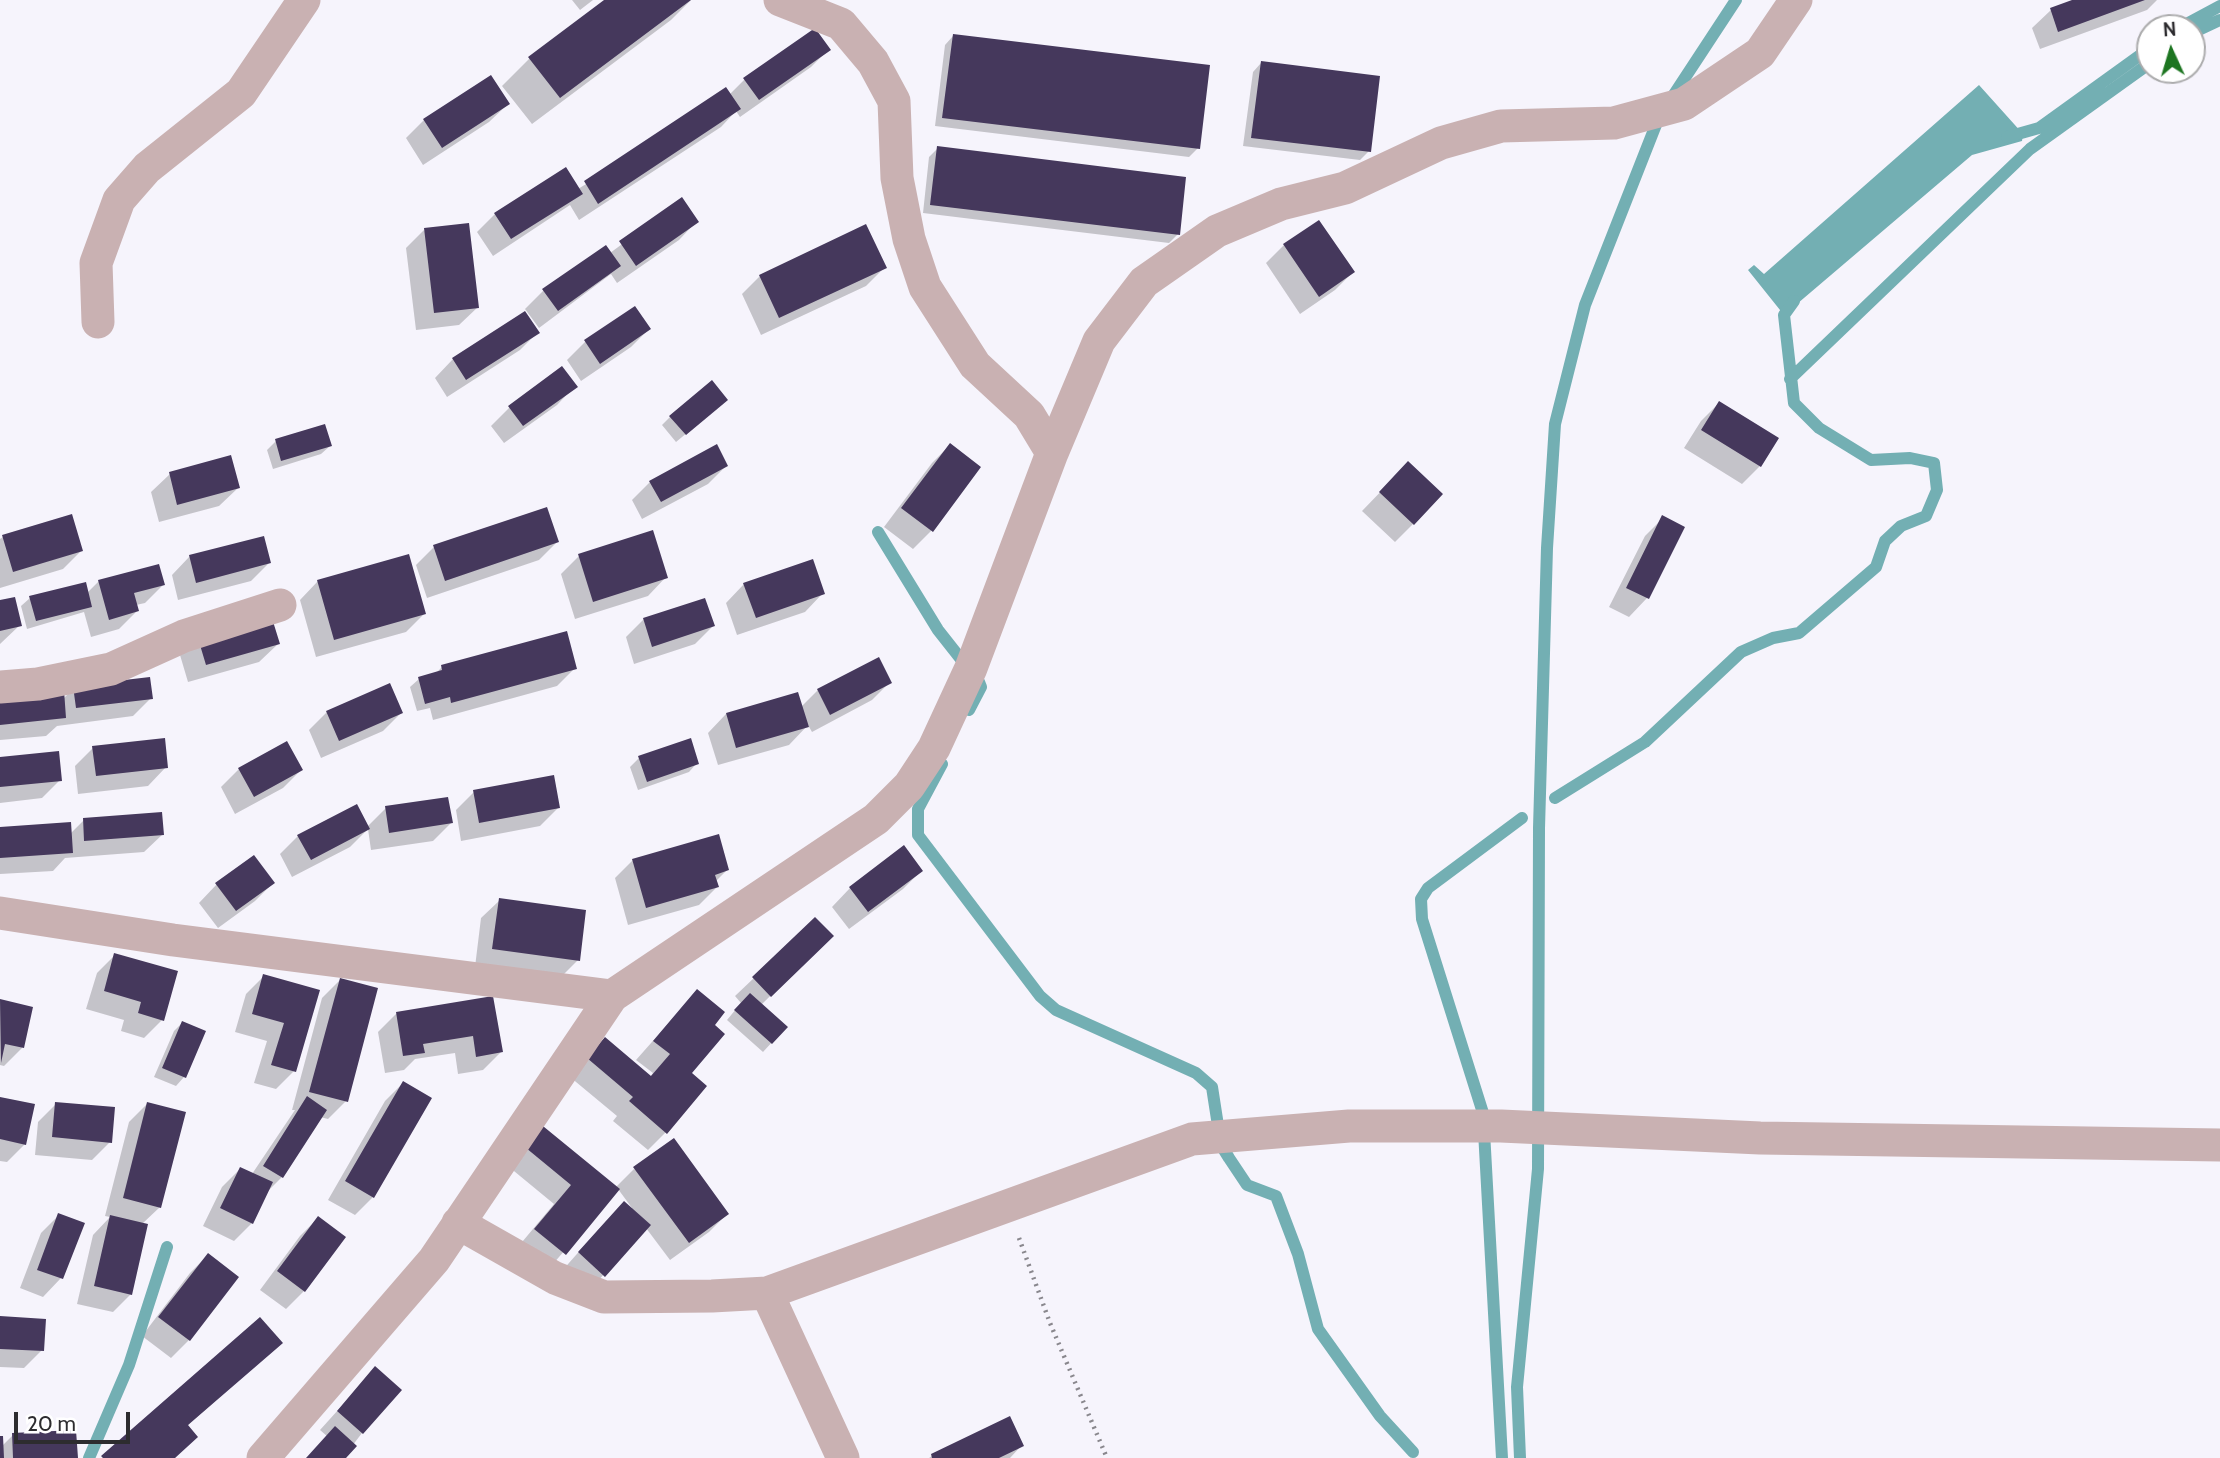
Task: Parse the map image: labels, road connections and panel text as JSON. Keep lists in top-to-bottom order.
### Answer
{
  "scale_bar": "20 m",
  "north": "top"
}
